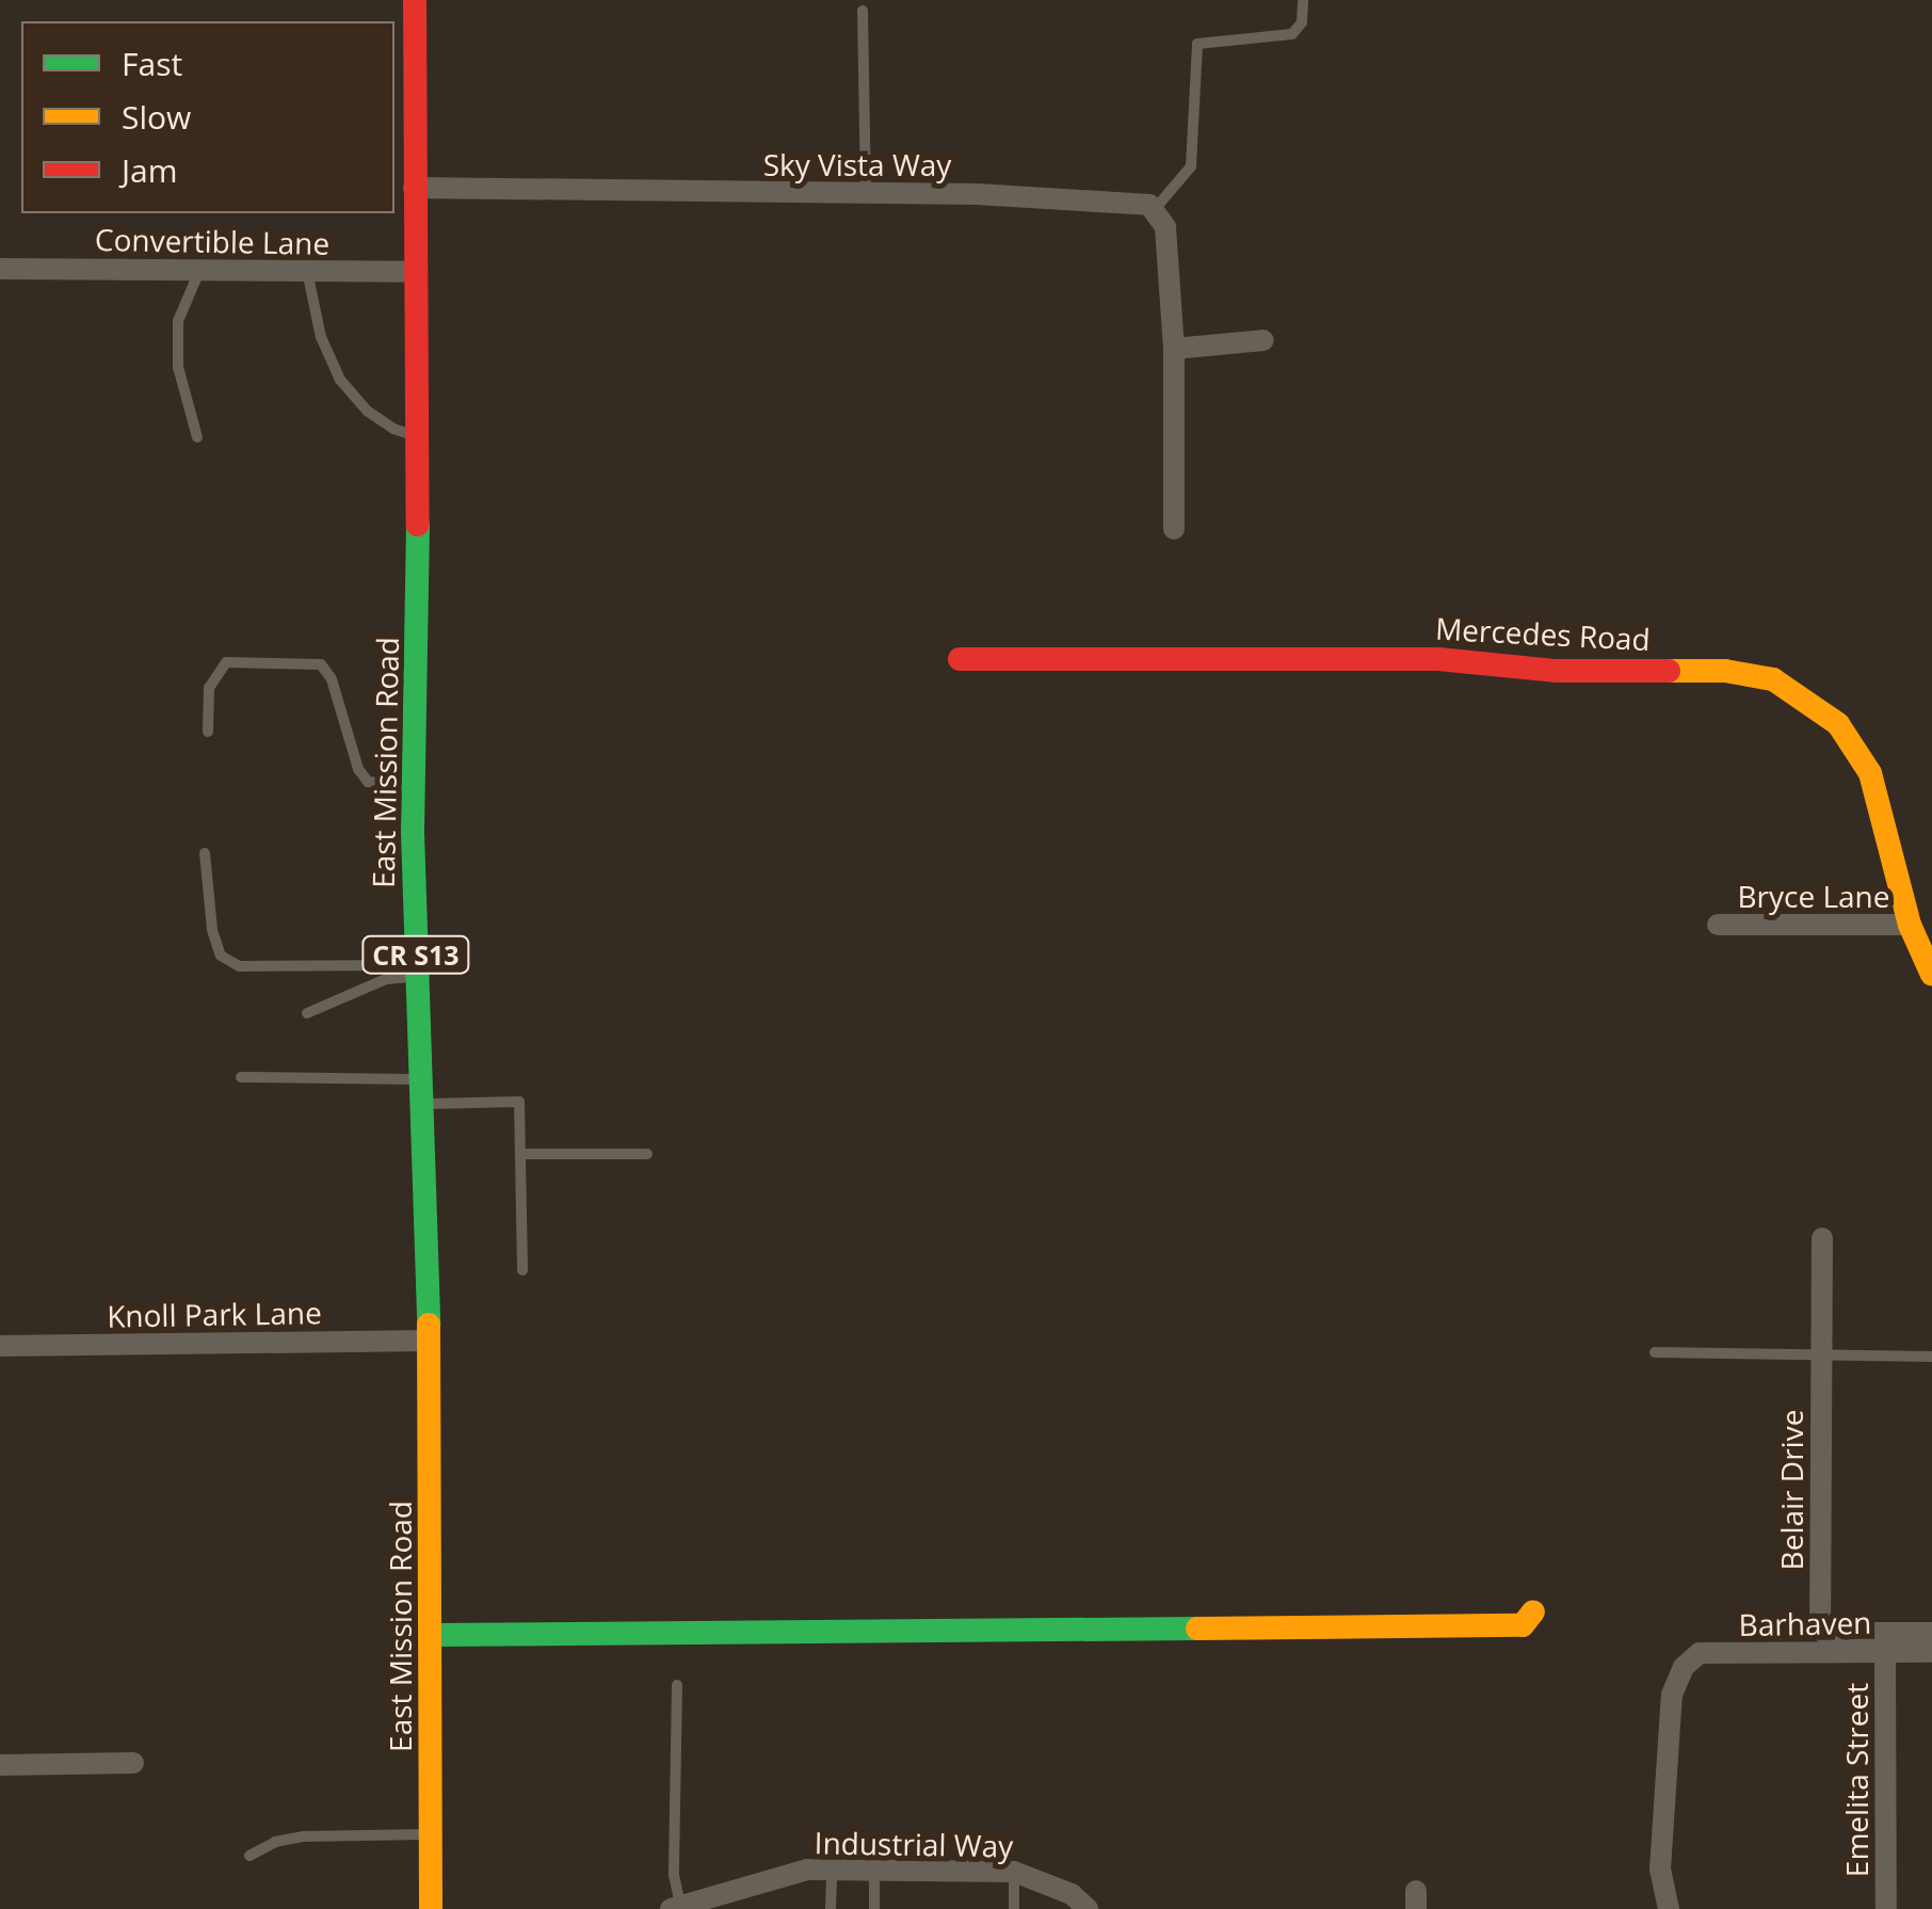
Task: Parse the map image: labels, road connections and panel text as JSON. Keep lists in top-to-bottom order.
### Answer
{
  "streets": {
    "street": [
      "Sky Vista Way",
      "Convertible Lane",
      "Mercedes Road",
      "East Mission Road",
      "Bryce Lane",
      "CR S13",
      "Knoll Park Lane",
      "Belair Drive",
      "Barhaven",
      "Emelita Street",
      "Industrial Way"
    ]
  },
  "crossings": [
    ["Sky Vista Way", "East Mission Road"],
    ["Convertible Lane", "East Mission Road"],
    ["Mercedes Road", "Bryce Lane"],
    ["East Mission Road", "Knoll Park Lane"],
    ["Barhaven", "Emelita Street"]
  ],
  "legend": ["Fast", "Slow", "Jam"]
}
